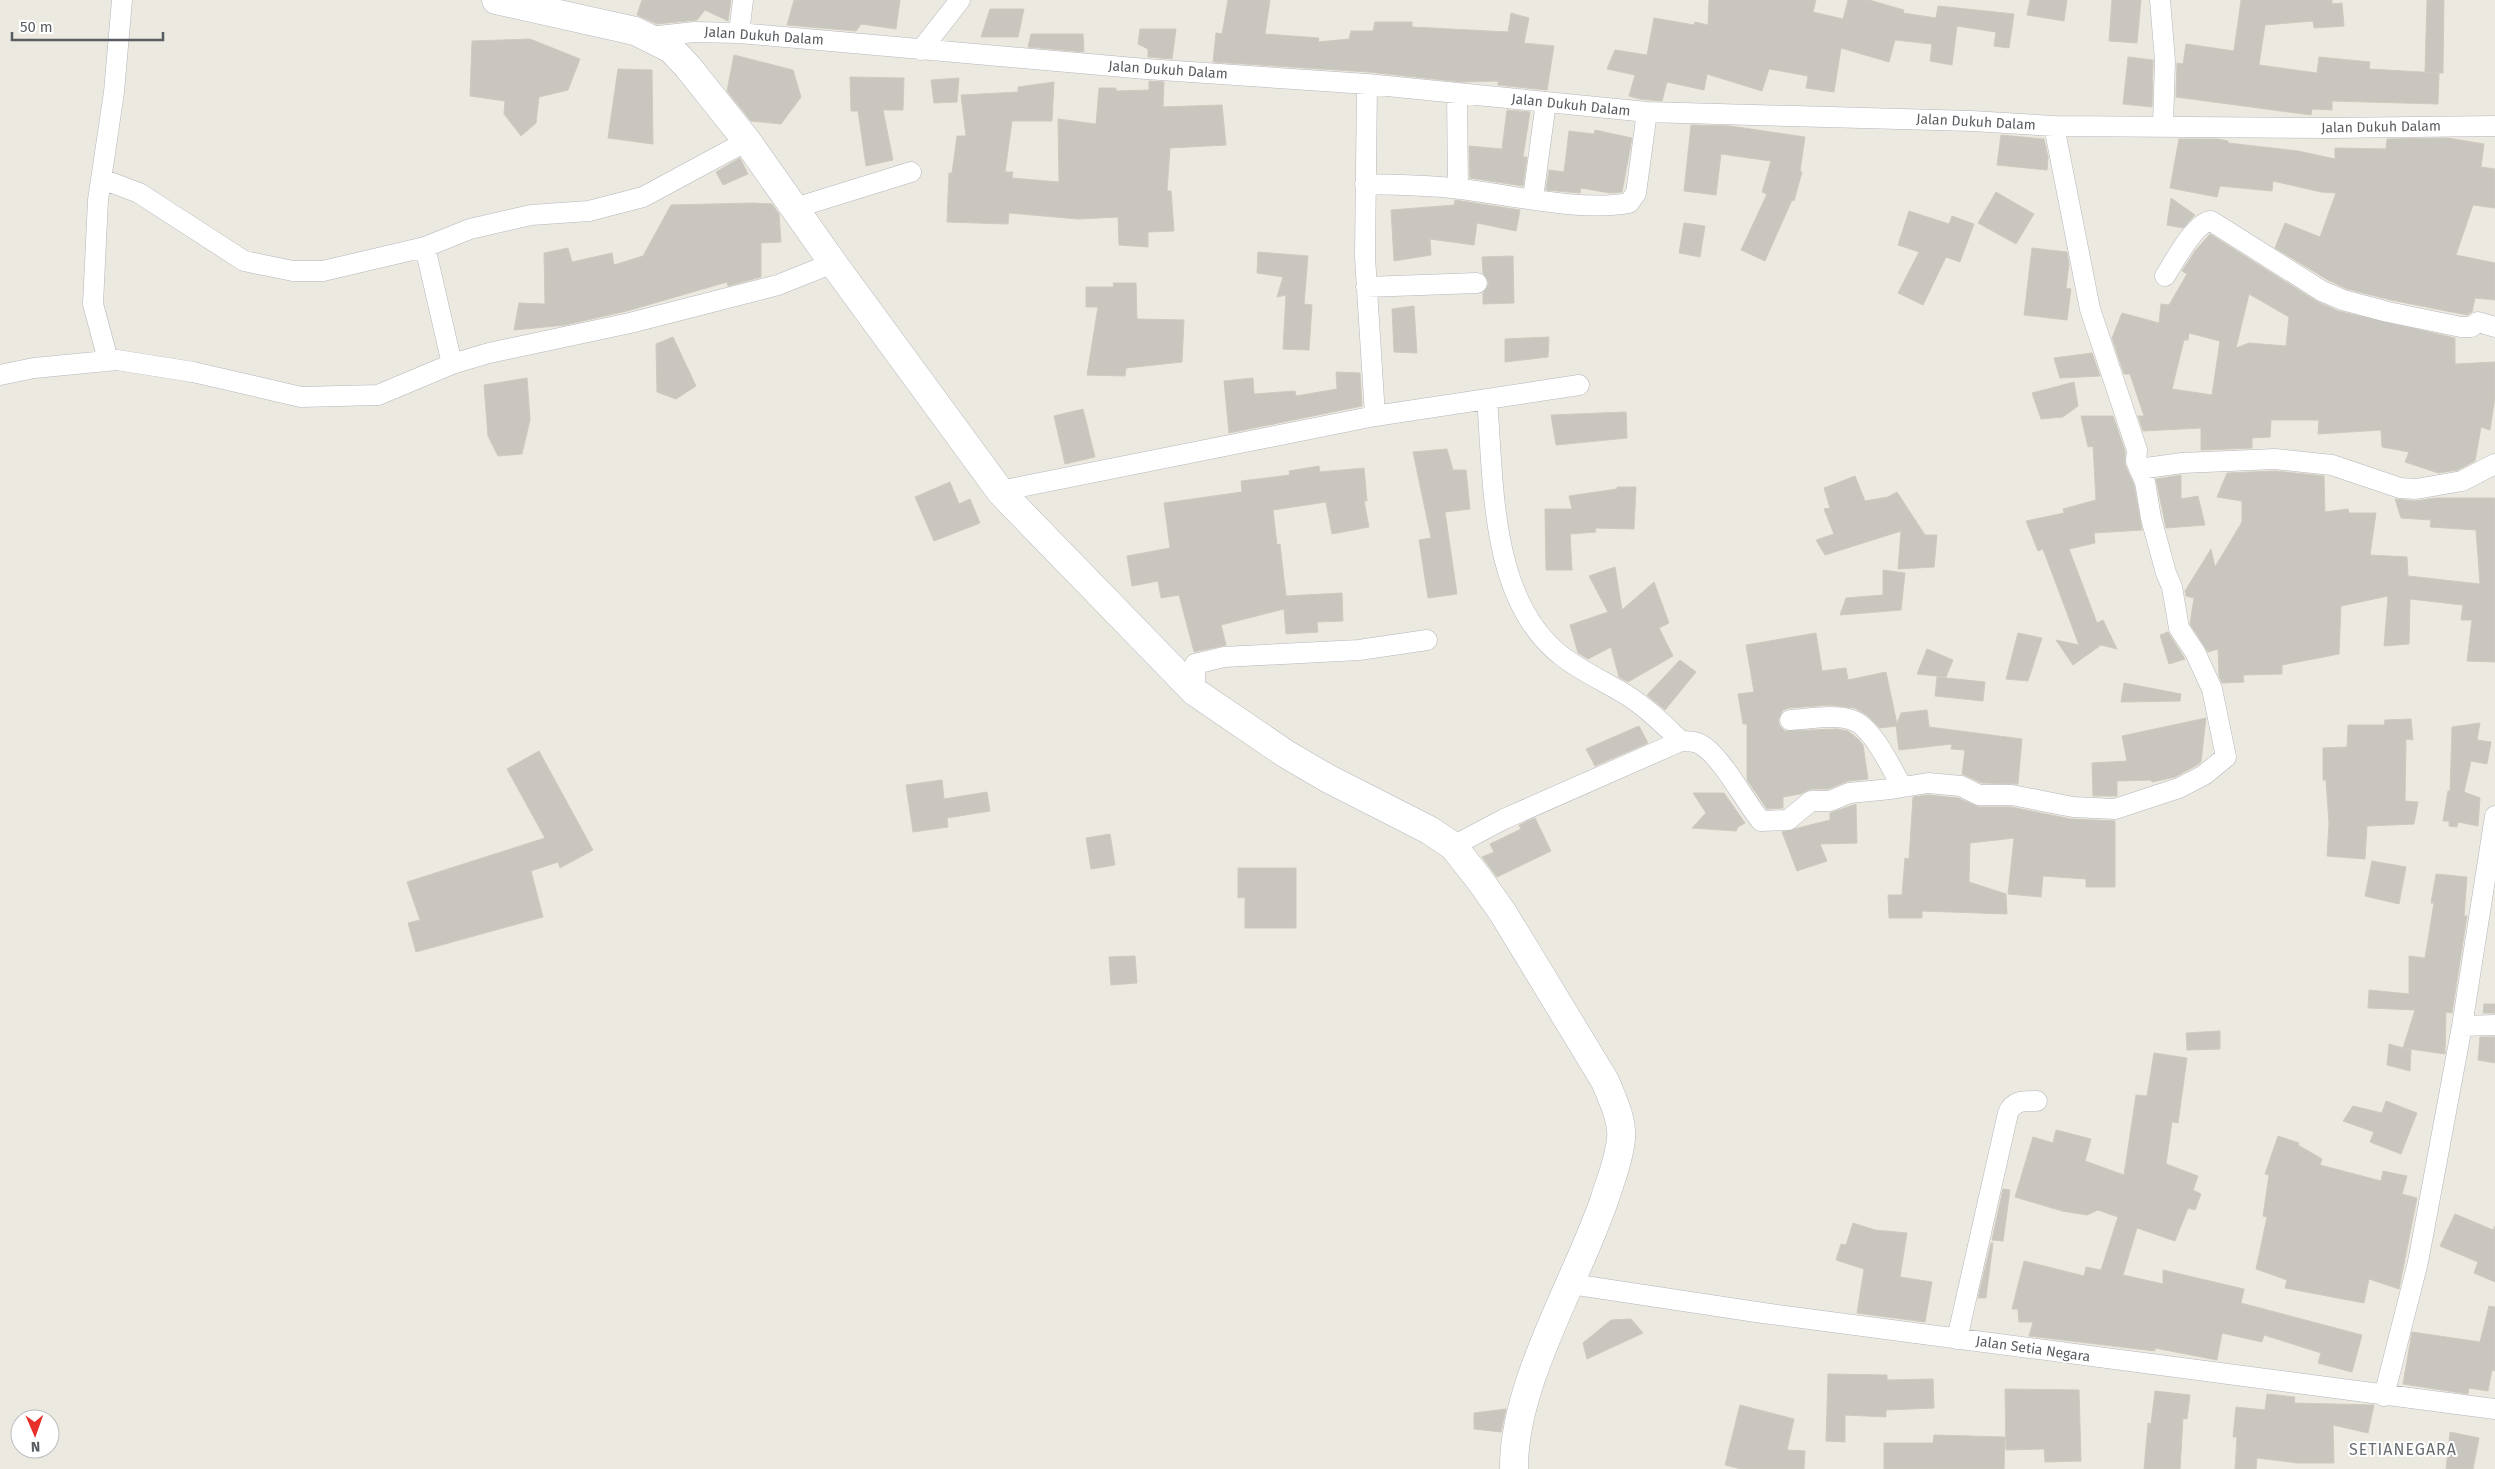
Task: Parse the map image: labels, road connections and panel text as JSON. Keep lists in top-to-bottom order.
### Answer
{
  "streets": {
    "street": ["Jalan Dukuh Dalam", "Jalan Setia Negara"]
  },
  "districts": ["SETIANEGARA"],
  "scale_bar": "50 m",
  "north": "bottom"
}
